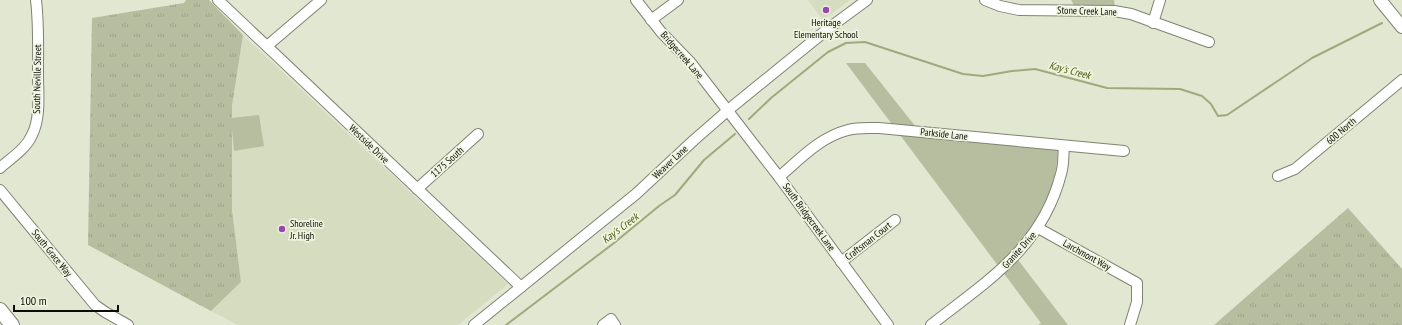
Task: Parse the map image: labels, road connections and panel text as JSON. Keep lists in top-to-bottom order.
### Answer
{
  "streets": {
    "street": [
      "Stone Creek Lane",
      "Bridgecreek Lane",
      "South Neville Street",
      "600 North",
      "Parkside Lane",
      "Westside Drive",
      "1175 South",
      "Weaver Lane",
      "South Bridgecreek Lane",
      "Craftsman Court",
      "Granite Drive",
      "South Grace Way",
      "Larchmont Way"
    ]
  },
  "crossings": [
    ["Bridgecreek Lane", "Weaver Lane"],
    ["Bridgecreek Lane", "South Bridgecreek Lane"],
    ["Parkside Lane", "South Bridgecreek Lane"],
    ["Parkside Lane", "Granite Drive"],
    ["Westside Drive", "1175 South"],
    ["Westside Drive", "Weaver Lane"],
    ["Weaver Lane", "South Bridgecreek Lane"],
    ["South Bridgecreek Lane", "Craftsman Court"],
    ["Granite Drive", "Larchmont Way"]
  ],
  "water": ["Kay's Creek"],
  "places": ["Heritage Elementary School", "Shoreline Jr. High"],
  "scale_bar": "100 m"
}
